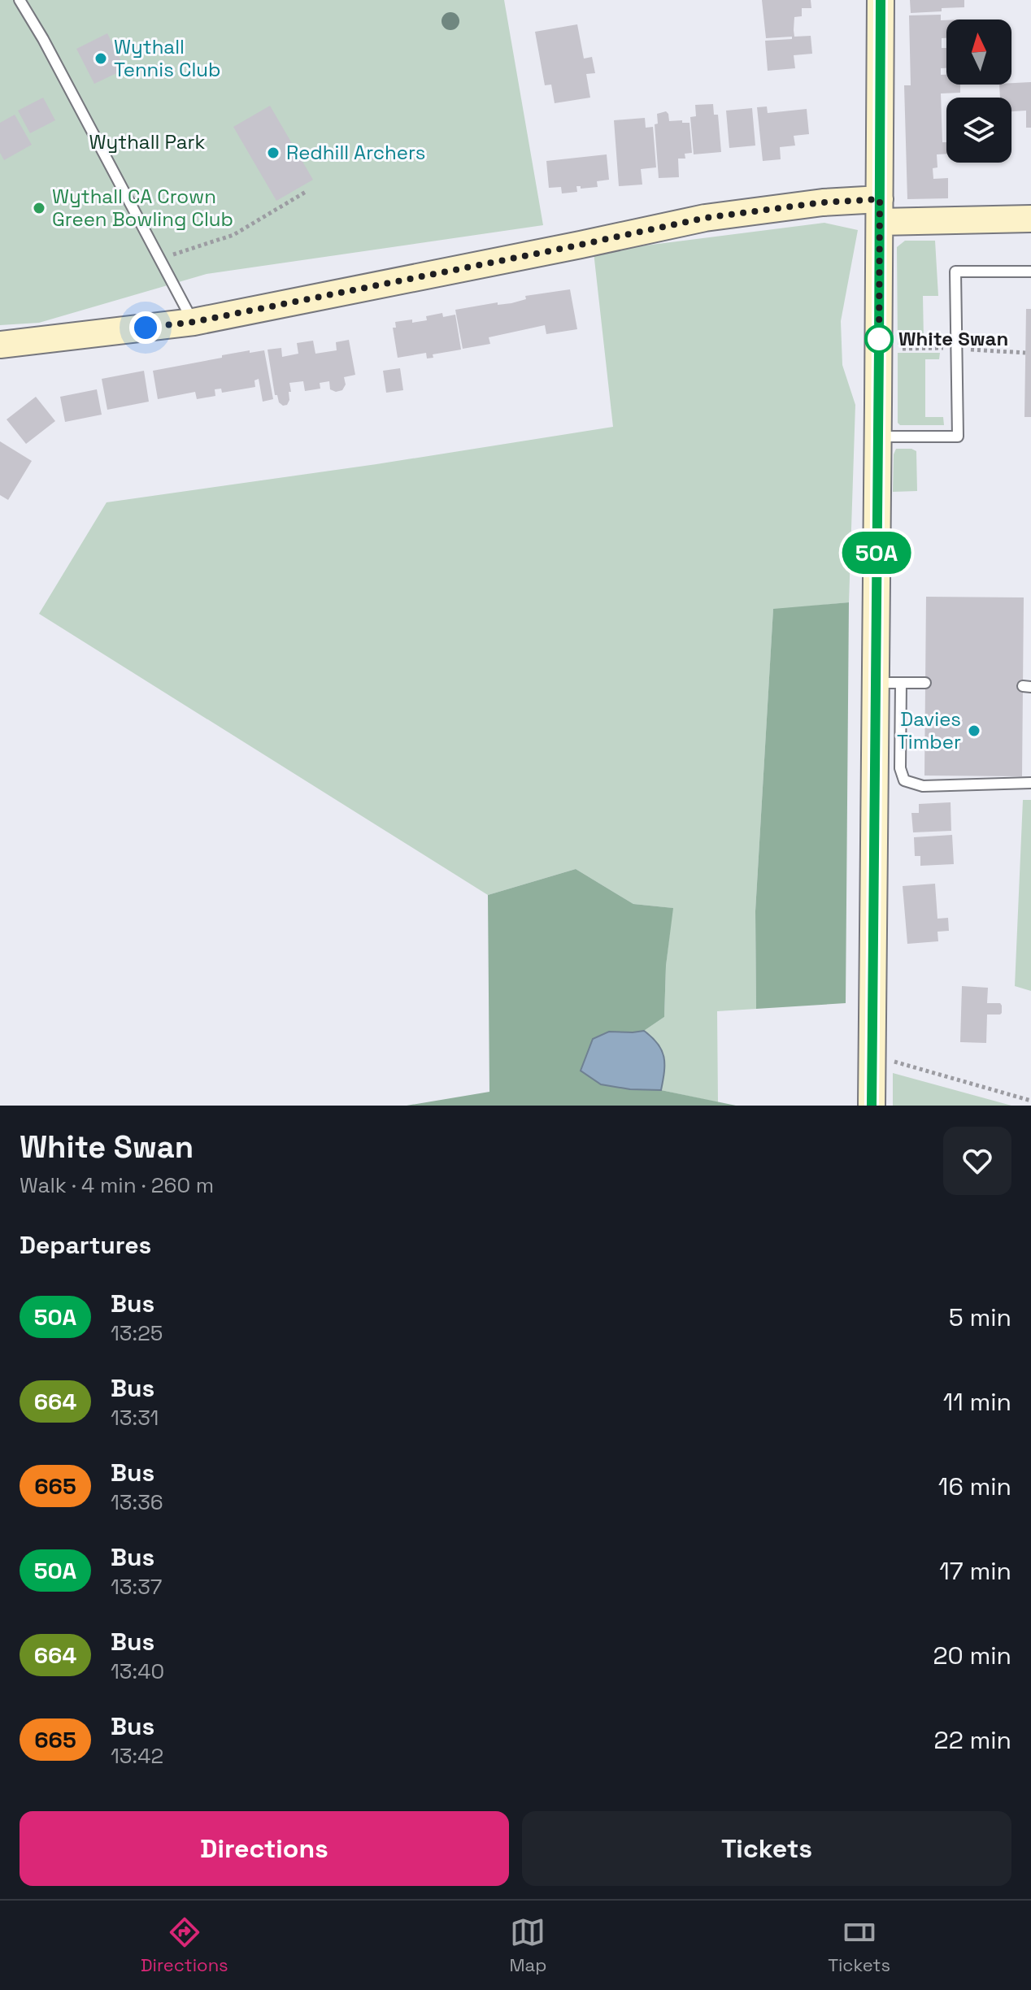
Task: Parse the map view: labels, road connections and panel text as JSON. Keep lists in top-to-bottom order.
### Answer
{
  "parks": ["Wythall Park"],
  "places": [
    "Wythall Tennis Club",
    "Redhill Archers",
    "Wythall CA Crown Green Bowling Club",
    "White Swan",
    "Davies Timber"
  ],
  "lines": ["bus line 50A"],
  "north": "top",
  "page": {
    "on_map": "50A",
    "heading": [
      ["White Swan", "Walk · 4 min · 260 m"],
      "Departures"
    ],
    "list": [
      {
        "mark": "50A",
        "name": "Bus",
        "note": "13:25",
        "value": "5 min"
      },
      {
        "mark": "664",
        "name": "Bus",
        "note": "13:31",
        "value": "11 min"
      },
      {
        "mark": "665",
        "name": "Bus",
        "note": "13:36",
        "value": "16 min"
      },
      {
        "mark": "50A",
        "name": "Bus",
        "note": "13:37",
        "value": "17 min"
      },
      {
        "mark": "664",
        "name": "Bus",
        "note": "13:40",
        "value": "20 min"
      },
      {
        "mark": "665",
        "name": "Bus",
        "note": "13:42",
        "value": "22 min"
      }
    ],
    "buttons": ["Directions", "Tickets"],
    "tabs": ["Directions", "Map", "Tickets"]
  }
}
